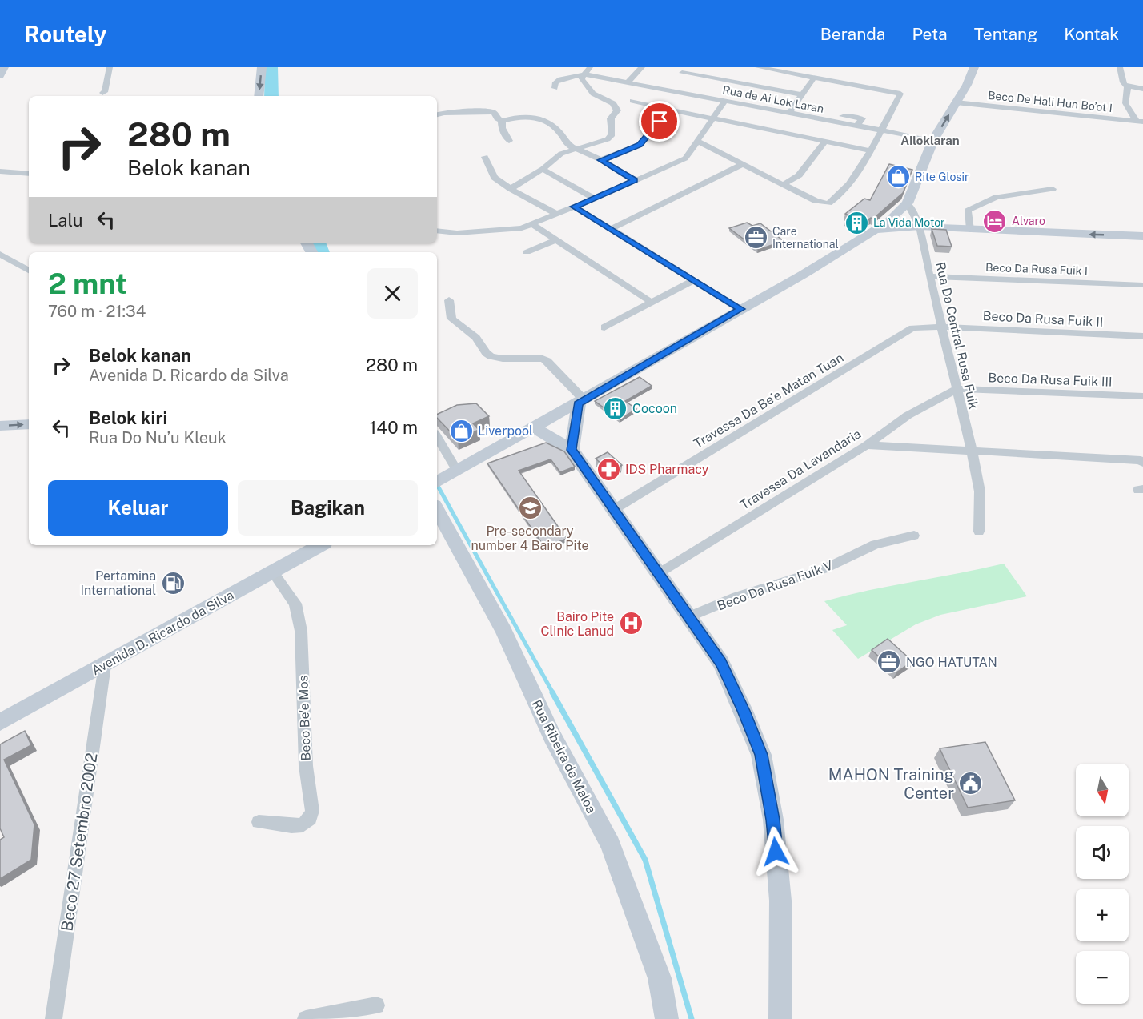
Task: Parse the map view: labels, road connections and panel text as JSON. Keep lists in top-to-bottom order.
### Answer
{
  "streets": {
    "main road": ["Avenida D. Ricardo da Silva", "Rua Ribeira de Maloa"],
    "street": [
      "Rua de Ai Lok Laran",
      "Beco De Hali Hun Bo’ot I",
      "Beco Da Rusa Fuik I",
      "Beco Da Rusa Fuik II",
      "Rua Da Central Rusa Fuik",
      "Beco Da Rusa Fuik III",
      "Travessa Da Be’e Matan Tuan",
      "Travessa Da Lavandaria",
      "Beco Da Rusa Fuik V",
      "Beco Be'e Mos",
      "Beco 27 Setembro 2002"
    ]
  },
  "crossings": [
    ["Beco Da Rusa Fuik I", "Rua Da Central Rusa Fuik"],
    ["Beco Da Rusa Fuik II", "Rua Da Central Rusa Fuik"],
    ["Beco Da Rusa Fuik II", "Travessa Da Be’e Matan Tuan"],
    ["Rua Da Central Rusa Fuik", "Beco Da Rusa Fuik III"],
    ["Rua Da Central Rusa Fuik", "Travessa Da Be’e Matan Tuan"],
    ["Rua Da Central Rusa Fuik", "Travessa Da Lavandaria"],
    ["Beco Da Rusa Fuik III", "Travessa Da Lavandaria"],
    ["Avenida D. Ricardo da Silva", "Beco Be'e Mos"],
    ["Avenida D. Ricardo da Silva", "Beco 27 Setembro 2002"]
  ],
  "districts": ["Ailoklaran"],
  "places": {
    "shop": ["Rite Glosir", "Liverpool"],
    "hotel": ["Alvaro"],
    "building": ["La Vida Motor", "Cocoon"],
    "office": ["Care International", "NGO HATUTAN"],
    "pharmacy": ["IDS Pharmacy"],
    "school or university": ["Pre-secondary number 4 Bairo Pite"],
    "fuel station": ["Pertamina International"],
    "hospital": ["Bairo Pite Clinic Lanud"],
    "public building": ["MAHON Training Center"]
  },
  "north": "bottom",
  "page": {
    "header": "Routely",
    "nav": [
      "Beranda",
      "Peta",
      "Tentang",
      "Kontak"
    ],
    "turn": ["280 m", "Belok kanan"],
    "then": "Lalu",
    "heading": ["2 mnt", "760 m · 21:34"],
    "list": [
      {
        "name": "Belok kanan",
        "note": "Avenida D. Ricardo da Silva",
        "value": "280 m"
      },
      {
        "name": "Belok kiri",
        "note": "Rua Do Nu’u Kleuk",
        "value": "140 m"
      }
    ],
    "buttons": ["Keluar", "Bagikan"],
    "map_buttons": ["+", "−"]
  }
}
